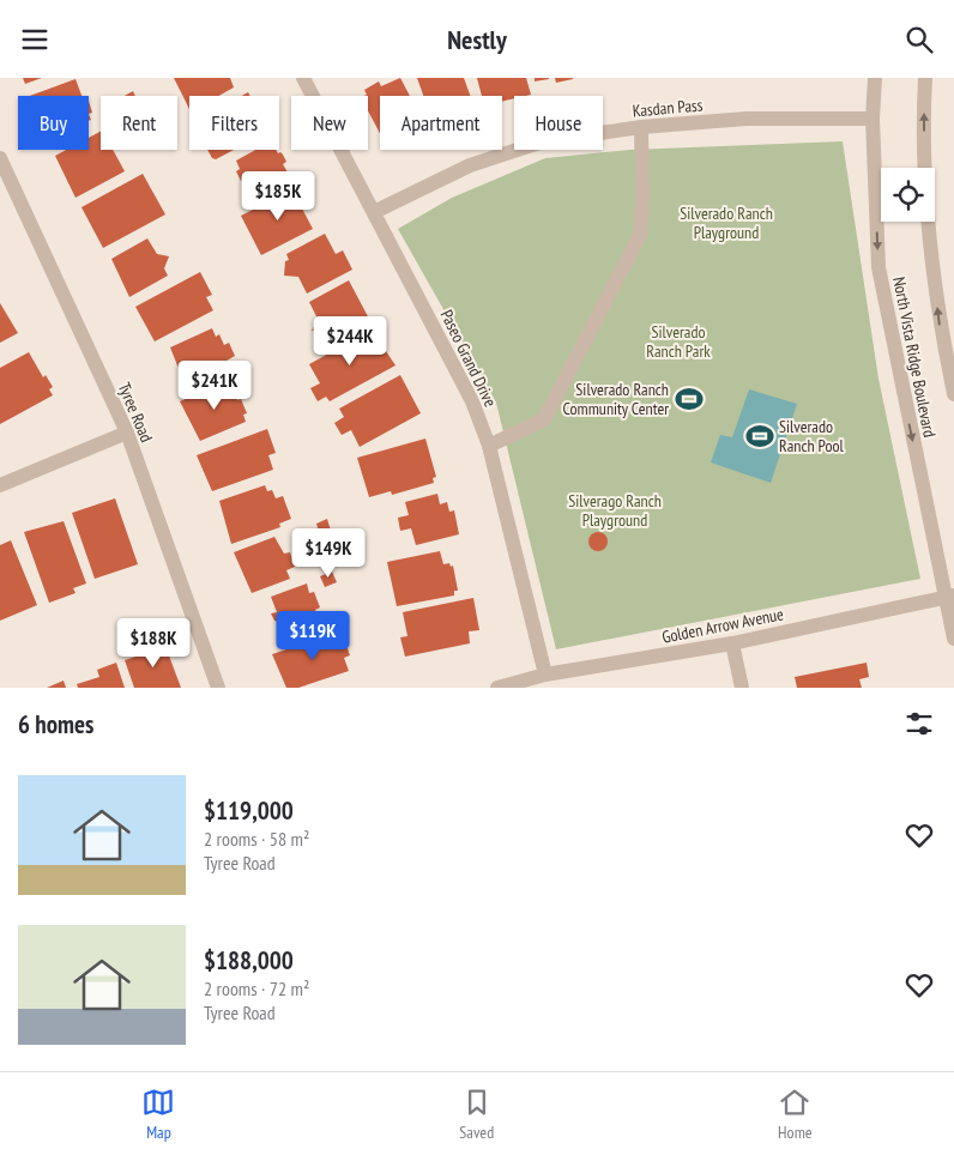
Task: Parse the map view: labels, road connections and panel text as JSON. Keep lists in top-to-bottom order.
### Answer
{
  "streets": {
    "street": [
      "Kasdan Pass",
      "North Vista Ridge Boulevard",
      "Paseo Grand Drive",
      "Tyree Road",
      "Golden Arrow Avenue"
    ]
  },
  "crossings": [
    ["Kasdan Pass", "North Vista Ridge Boulevard"],
    ["Kasdan Pass", "Paseo Grand Drive"],
    ["North Vista Ridge Boulevard", "Golden Arrow Avenue"],
    ["Paseo Grand Drive", "Golden Arrow Avenue"]
  ],
  "parks": ["Silverado Ranch Playground", "Silverado Ranch Park", "Silverago Ranch Playground"],
  "places": {
    "sports": ["Silverado Ranch Community Center", "Silverado Ranch Pool"]
  },
  "page": {
    "header": "Nestly",
    "chip": [
      "Buy",
      "Rent",
      "Filters",
      "New",
      "Apartment",
      "House"
    ],
    "price": [
      "$185K",
      "$244K",
      "$241K",
      "$149K",
      "$119K",
      "$188K"
    ],
    "heading": "6 homes",
    "list": [
      {
        "name": "$119,000",
        "note": "2 rooms · 58 m² · Tyree Road"
      },
      {
        "name": "$188,000",
        "note": "2 rooms · 72 m² · Tyree Road"
      }
    ],
    "tabs": ["Map", "Saved", "Home"]
  }
}
